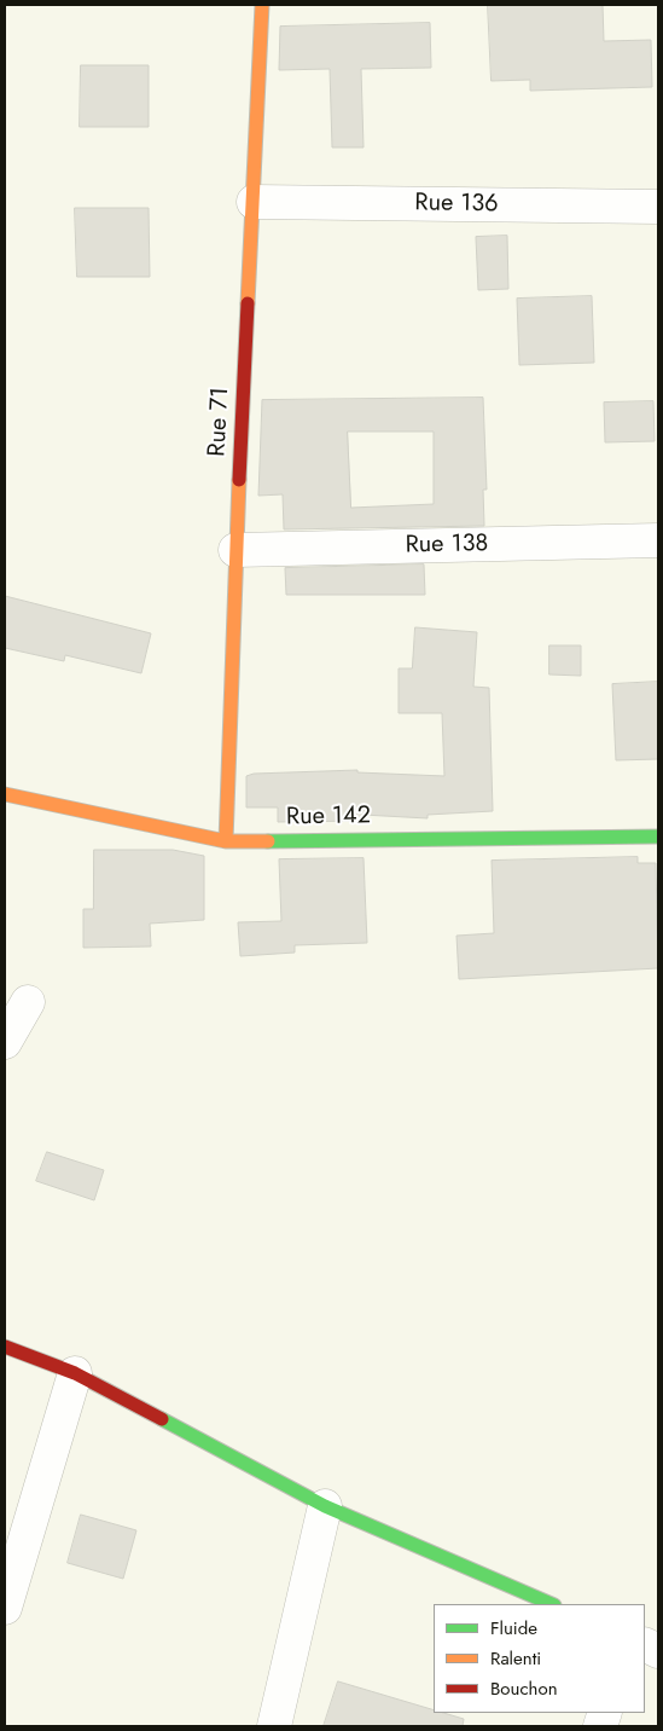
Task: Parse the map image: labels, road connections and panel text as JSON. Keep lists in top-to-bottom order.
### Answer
{
  "streets": {
    "street": [
      "Rue 136",
      "Rue 71",
      "Rue 138",
      "Rue 142"
    ]
  },
  "crossings": [
    ["Rue 136", "Rue 71"],
    ["Rue 71", "Rue 138"],
    ["Rue 71", "Rue 142"]
  ],
  "legend": ["Fluide", "Ralenti", "Bouchon"]
}
